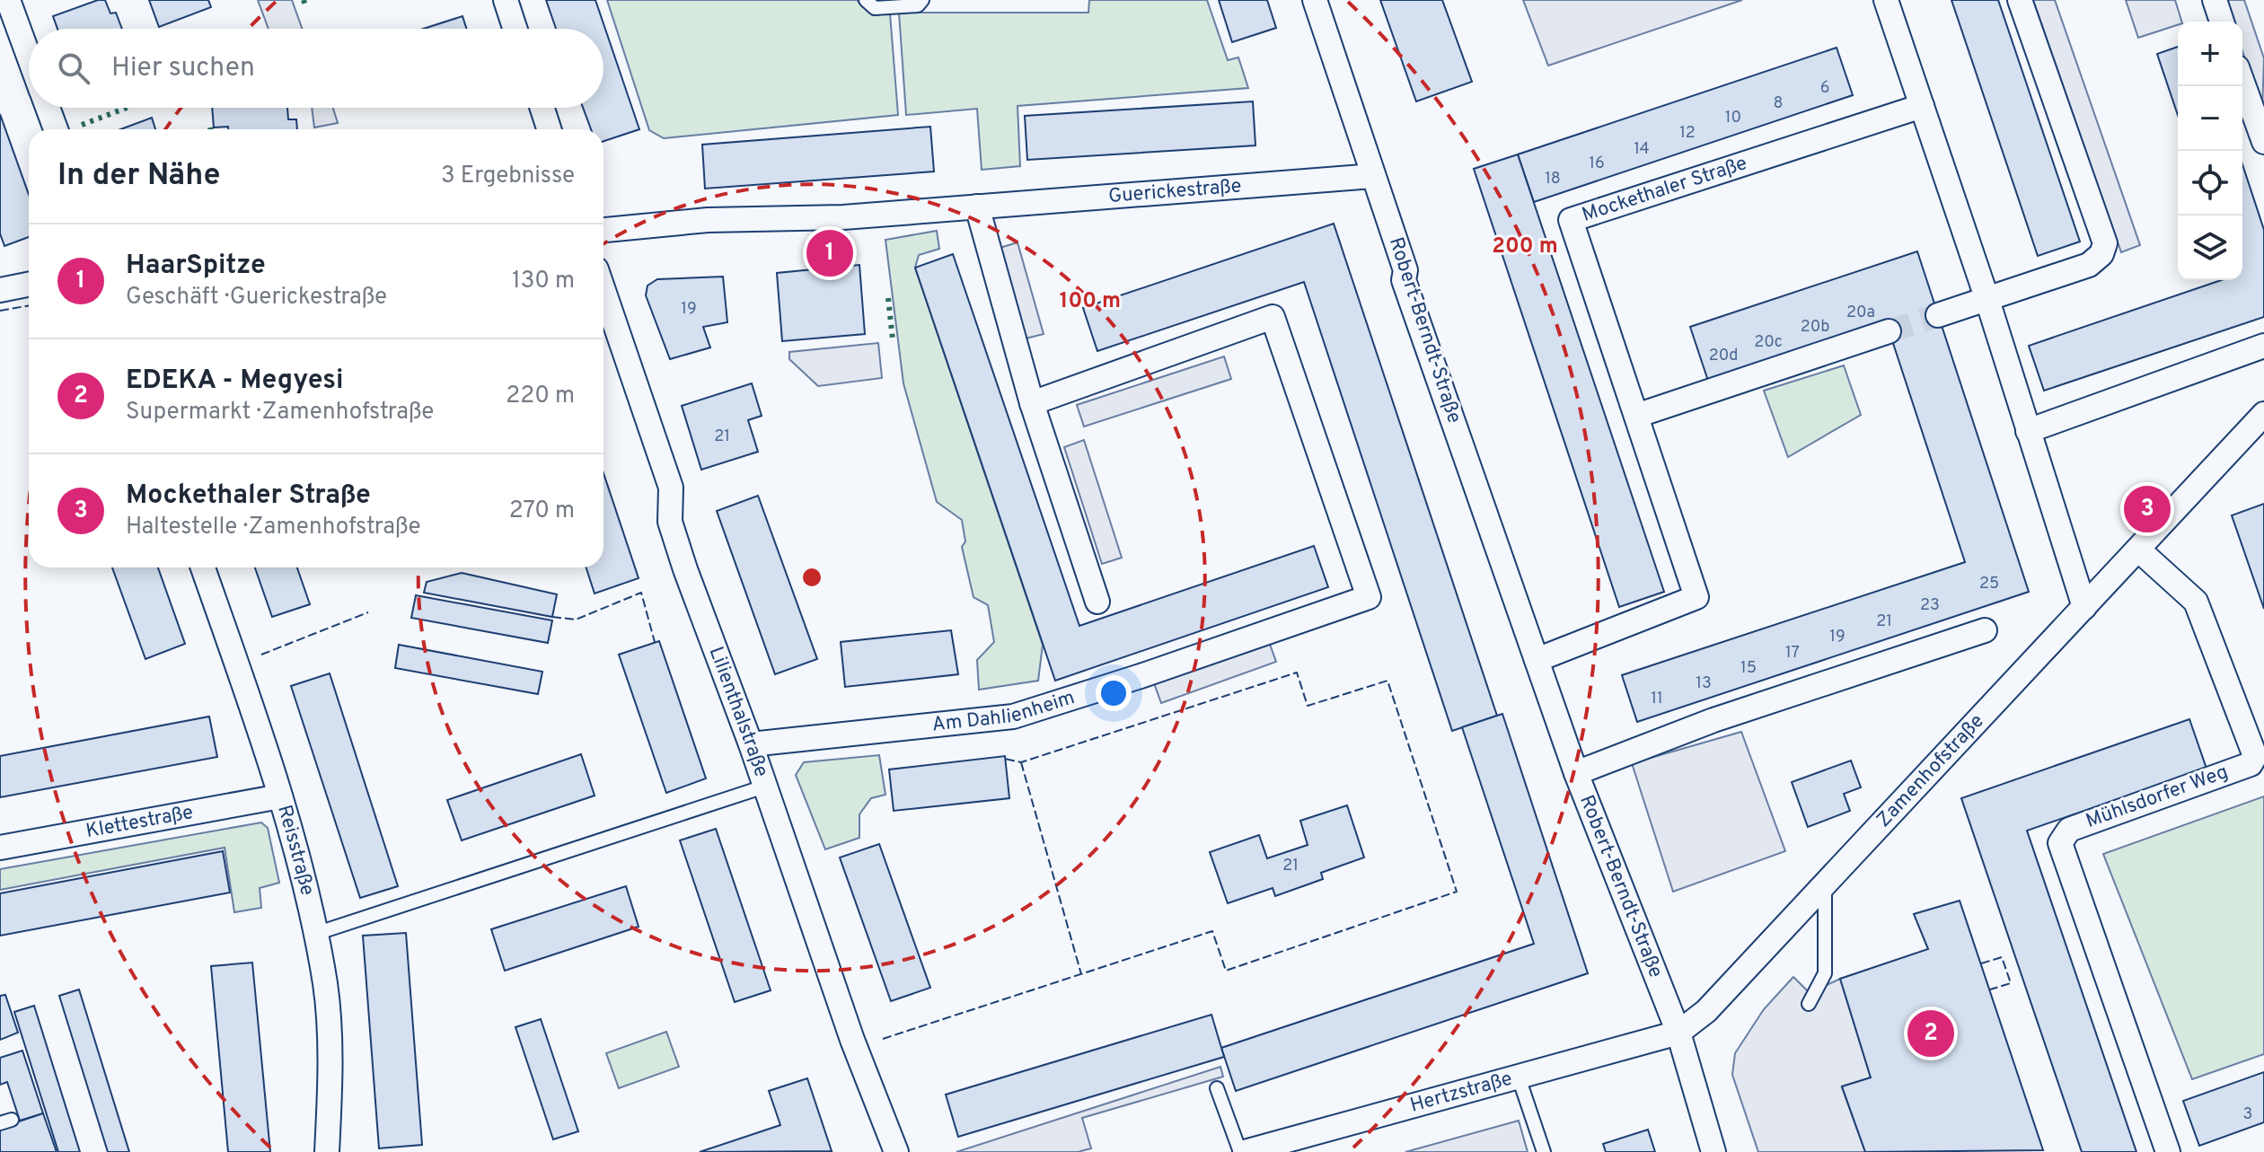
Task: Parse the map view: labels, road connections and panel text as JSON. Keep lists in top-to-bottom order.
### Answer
{
  "streets": {
    "street": [
      "Mockethaler Straße",
      "Guerickestraße",
      "Robert-Berndt-Straße",
      "Am Dahlienheim",
      "Lilienthalstraße",
      "Zamenhofstraße",
      "Mühlsdorfer Weg",
      "Klettestraße",
      "Reisstraße",
      "Hertzstraße"
    ]
  },
  "crossings": [
    ["Guerickestraße", "Robert-Berndt-Straße"],
    ["Robert-Berndt-Straße", "Zamenhofstraße"],
    ["Robert-Berndt-Straße", "Hertzstraße"],
    ["Am Dahlienheim", "Lilienthalstraße"],
    ["Zamenhofstraße", "Mühlsdorfer Weg"],
    ["Zamenhofstraße", "Hertzstraße"],
    ["Klettestraße", "Reisstraße"]
  ],
  "house_numbers": [
    "6",
    "8",
    "10",
    "12",
    "14",
    "16",
    "18",
    "19",
    "20a",
    "20b",
    "20c",
    "20d",
    "21",
    "25",
    "23",
    "21",
    "19",
    "17",
    "15",
    "13",
    "11",
    "21",
    "3"
  ],
  "page": {
    "map_buttons": ["+", "−"],
    "search": "Hier suchen",
    "heading": ["In der Nähe", "3 Ergebnisse"],
    "list": [
      {
        "mark": "1",
        "name": "HaarSpitze",
        "note": "Geschäft · Guerickestraße",
        "value": "130 m"
      },
      {
        "mark": "2",
        "name": "EDEKA - Megyesi",
        "note": "Supermarkt · Zamenhofstraße",
        "value": "220 m"
      },
      {
        "mark": "3",
        "name": "Mockethaler Straße",
        "note": "Haltestelle · Zamenhofstraße",
        "value": "270 m"
      }
    ],
    "pins": ["1", "3", "2"]
  },
  "rings": ["200 m", "100 m"]
}
